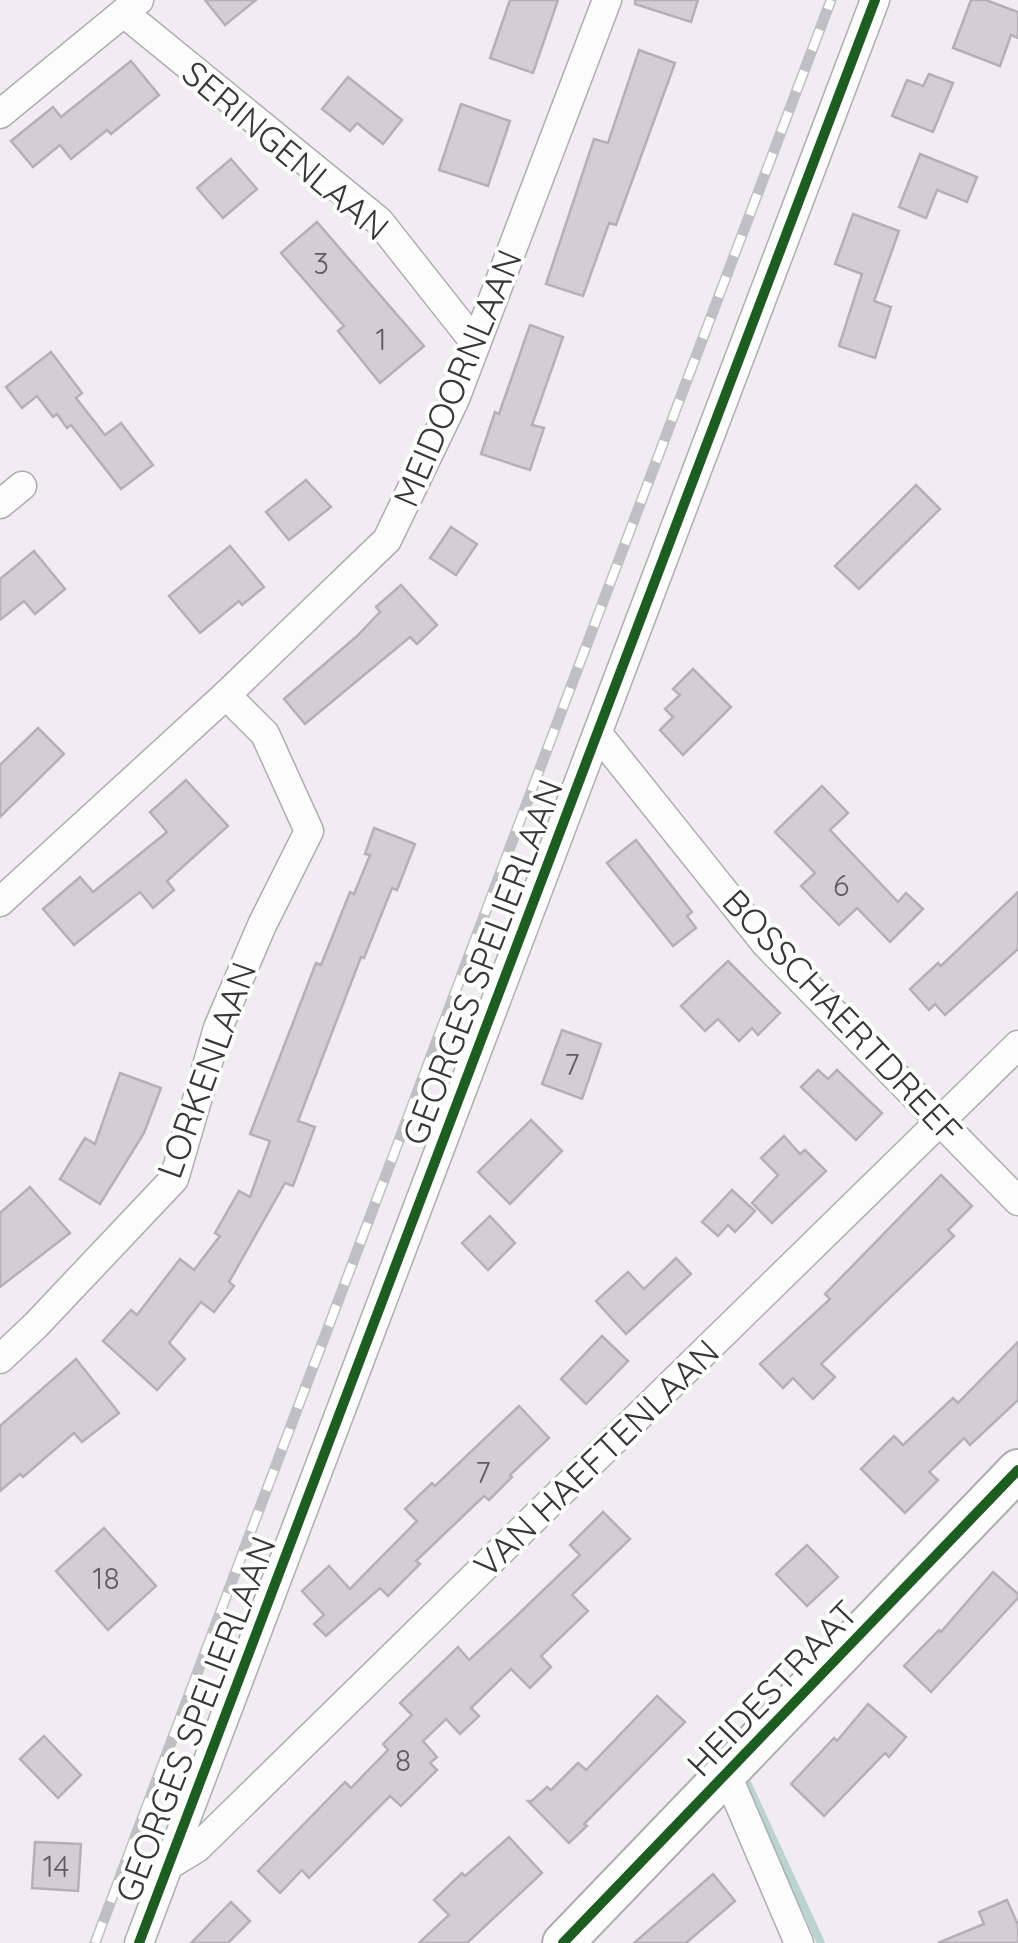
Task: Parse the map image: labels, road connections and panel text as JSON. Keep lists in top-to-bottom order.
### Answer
{
  "streets": {
    "street": [
      "SERINGENLAAN",
      "MEIDOORNLAAN",
      "GEORGES SPELIERLAAN",
      "BOSSCHAERTDREEF",
      "LORKENLAAN",
      "VAN HAEFTENLAAN",
      "HEIDESTRAAT"
    ]
  },
  "crossings": [
    ["SERINGENLAAN", "MEIDOORNLAAN"],
    ["MEIDOORNLAAN", "LORKENLAAN"],
    ["GEORGES SPELIERLAAN", "BOSSCHAERTDREEF"],
    ["GEORGES SPELIERLAAN", "VAN HAEFTENLAAN"],
    ["BOSSCHAERTDREEF", "VAN HAEFTENLAAN"]
  ],
  "house_numbers": [
    "3",
    "1",
    "6",
    "7",
    "7",
    "18",
    "8",
    "14"
  ]
}
